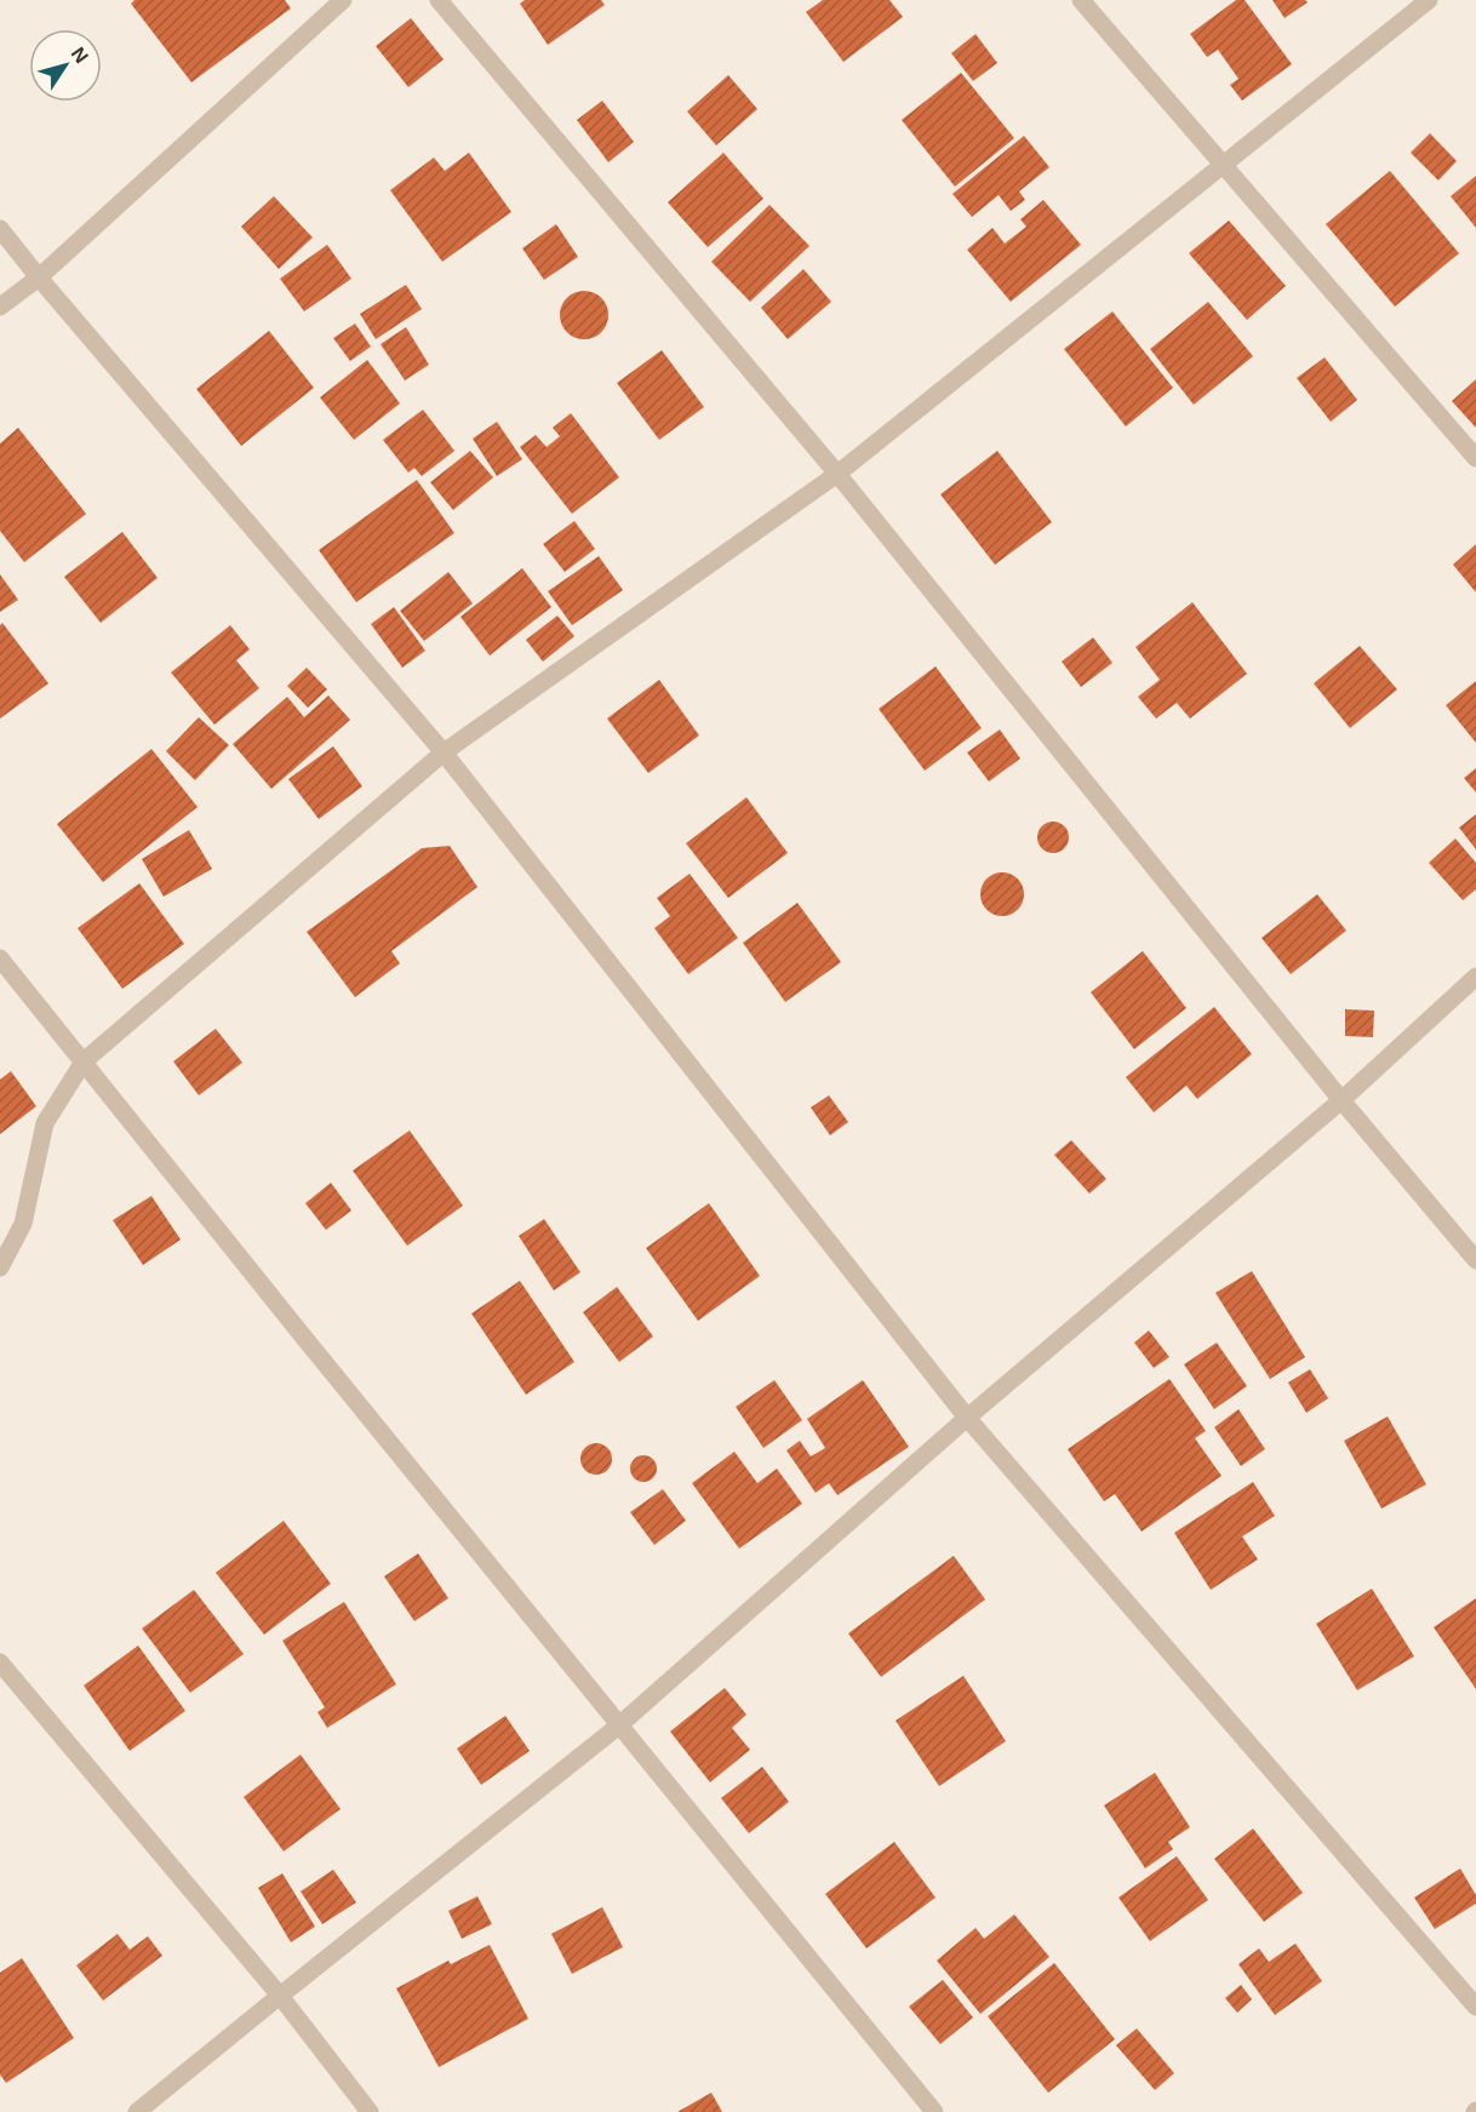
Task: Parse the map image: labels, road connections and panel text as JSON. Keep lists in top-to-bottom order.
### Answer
{
  "north": "top right"
}
